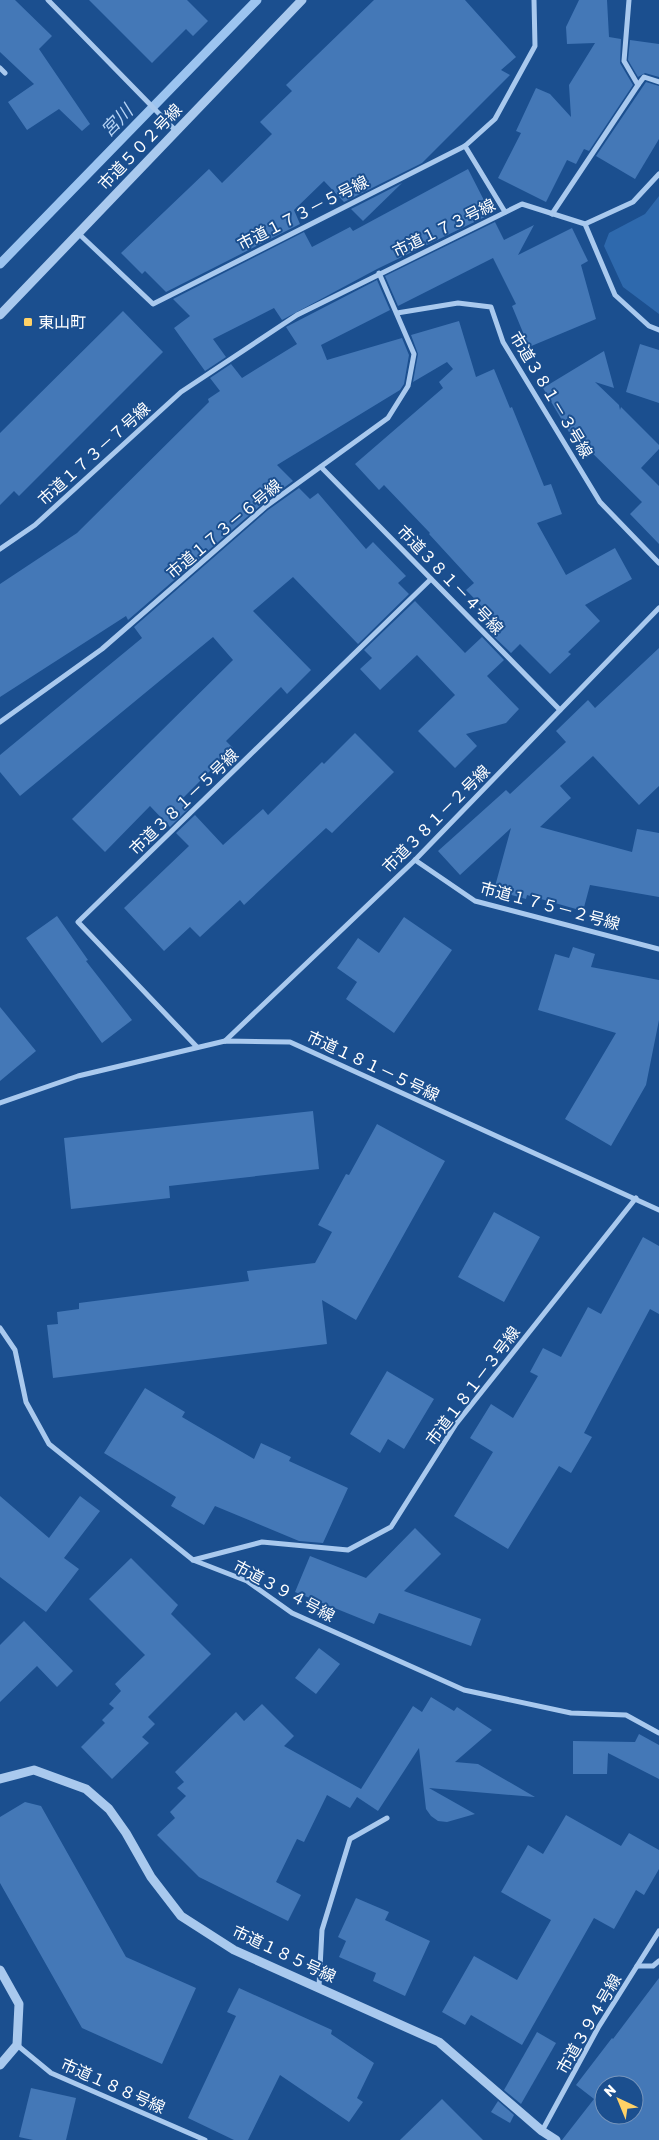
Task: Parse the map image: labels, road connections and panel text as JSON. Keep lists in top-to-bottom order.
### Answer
{
  "streets": {
    "street": [
      "市道５０２号線",
      "市道１７３－５号線",
      "市道１７３号線",
      "市道３８１－３号線",
      "市道１７３－７号線",
      "市道１７３－６号線",
      "市道３８１－４号線",
      "市道３８１－５号線",
      "市道３８１－２号線",
      "市道１７５－２号線",
      "市道１８１－５号線",
      "市道１８１－３号線",
      "市道３９４号線",
      "市道１８５号線",
      "市道１８８号線"
    ]
  },
  "crossings": [
    ["市道５０２号線", "市道１７３－５号線"],
    ["市道１７３号線", "市道１７３－７号線"],
    ["市道１７３号線", "市道１７３－６号線"],
    ["市道３８１－３号線", "市道１７３－６号線"],
    ["市道１７３－６号線", "市道３８１－４号線"],
    ["市道３８１－４号線", "市道３８１－５号線"],
    ["市道３８１－４号線", "市道３８１－２号線"],
    ["市道３８１－５号線", "市道１８１－５号線"],
    ["市道３８１－２号線", "市道１７５－２号線"],
    ["市道３８１－２号線", "市道１８１－５号線"],
    ["市道１８１－５号線", "市道１８１－３号線"],
    ["市道１８１－３号線", "市道３９４号線"],
    ["市道３９４号線", "市道１８５号線"]
  ],
  "water": ["宮川"],
  "places": {
    "transit": ["東山町"]
  },
  "north": "top left"
}
